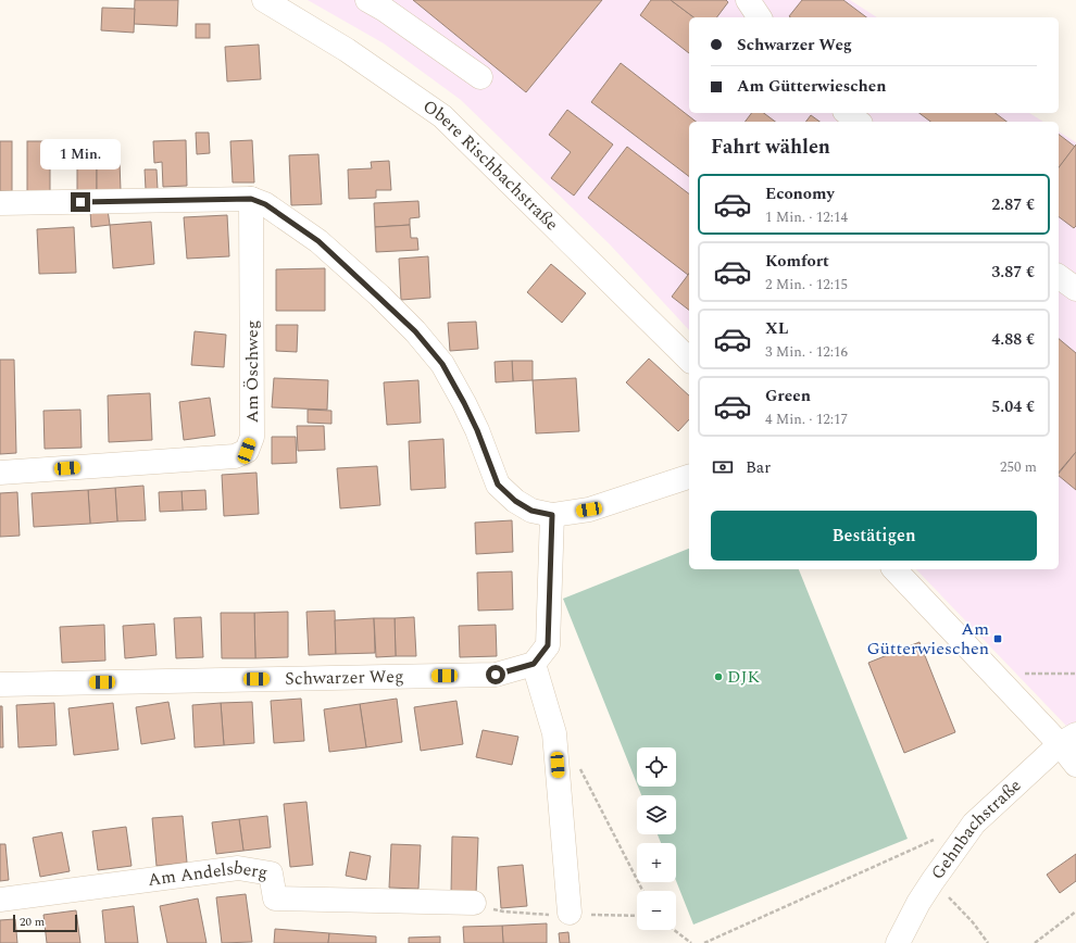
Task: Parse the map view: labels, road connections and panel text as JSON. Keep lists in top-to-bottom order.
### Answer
{
  "streets": {
    "street": [
      "Obere Rischbachstraße",
      "Am Öschweg",
      "Schwarzer Weg",
      "Gehnbachstraße",
      "Am Andelsberg"
    ]
  },
  "places": {
    "transit": ["Am Gütterwieschen"],
    "other": ["DJK"]
  },
  "scale_bar": "20 m",
  "page": {
    "banner": ["Schwarzer Weg", "Am Gütterwieschen"],
    "heading": "Fahrt wählen",
    "bubble": "1 Min.",
    "list": [
      {
        "name": "Economy",
        "note": "1 Min. · 12:14",
        "value": "2.87 €"
      },
      {
        "name": "Komfort",
        "note": "2 Min. · 12:15",
        "value": "3.87 €"
      },
      {
        "name": "XL",
        "note": "3 Min. · 12:16",
        "value": "4.88 €"
      },
      {
        "name": "Green",
        "note": "4 Min. · 12:17",
        "value": "5.04 €"
      }
    ],
    "pay": ["Bar", "250 m"],
    "buttons": "Bestätigen",
    "map_buttons": ["+", "−"],
    "scale": "20 m"
  }
}
